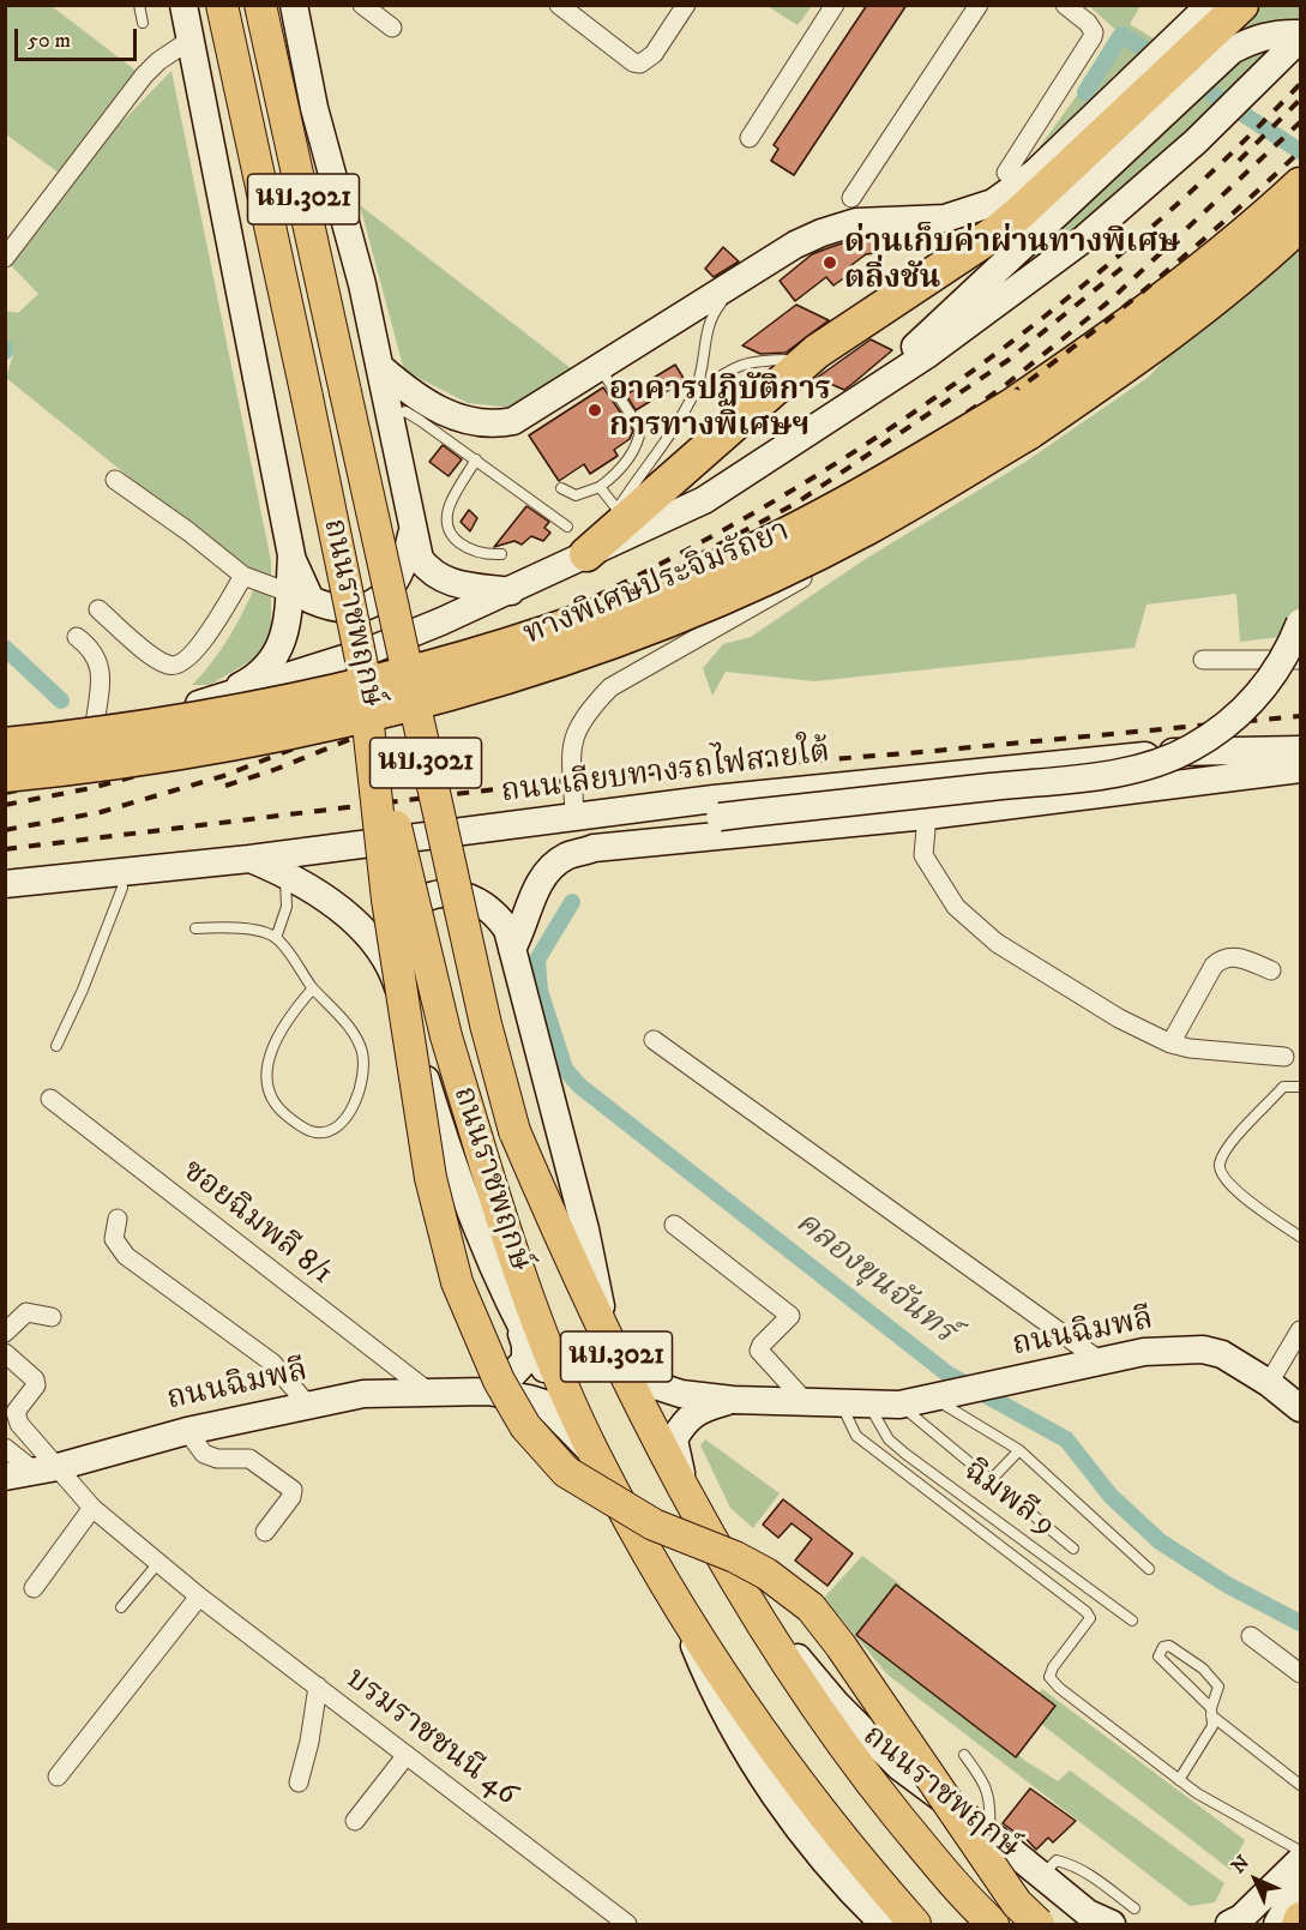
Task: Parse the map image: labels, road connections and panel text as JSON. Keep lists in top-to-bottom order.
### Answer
{
  "streets": {
    "highway": ["ทางพิเศษประจิมรัถยา"],
    "main road": [
      "นบ.3021",
      "ถนนราชพฤกษ์",
      "ถนนเลียบทางรถไฟสายใต้",
      "ถนนฉิมพลี"
    ],
    "street": ["ซอยฉิมพลี 8/1", "บรมราชชนนี 46"],
    "lane": ["ฉิมพลี 9"]
  },
  "crossings": [
    ["ถนนราชพฤกษ์", "ถนนเลียบทางรถไฟสายใต้"],
    ["ถนนราชพฤกษ์", "ถนนฉิมพลี"],
    ["ซอยฉิมพลี 8/1", "ถนนฉิมพลี"],
    ["ถนนฉิมพลี", "ฉิมพลี 9"],
    ["ถนนฉิมพลี", "บรมราชชนนี 46"]
  ],
  "water": ["คลองขุนจันทร์"],
  "places": ["ด่านเก็บค่าผ่านทางพิเศษ ตลิ่งชัน", "อาคารปฏิบัติการ การทางพิเศษฯ"],
  "scale_bar": "50 m",
  "north": "top left"
}
